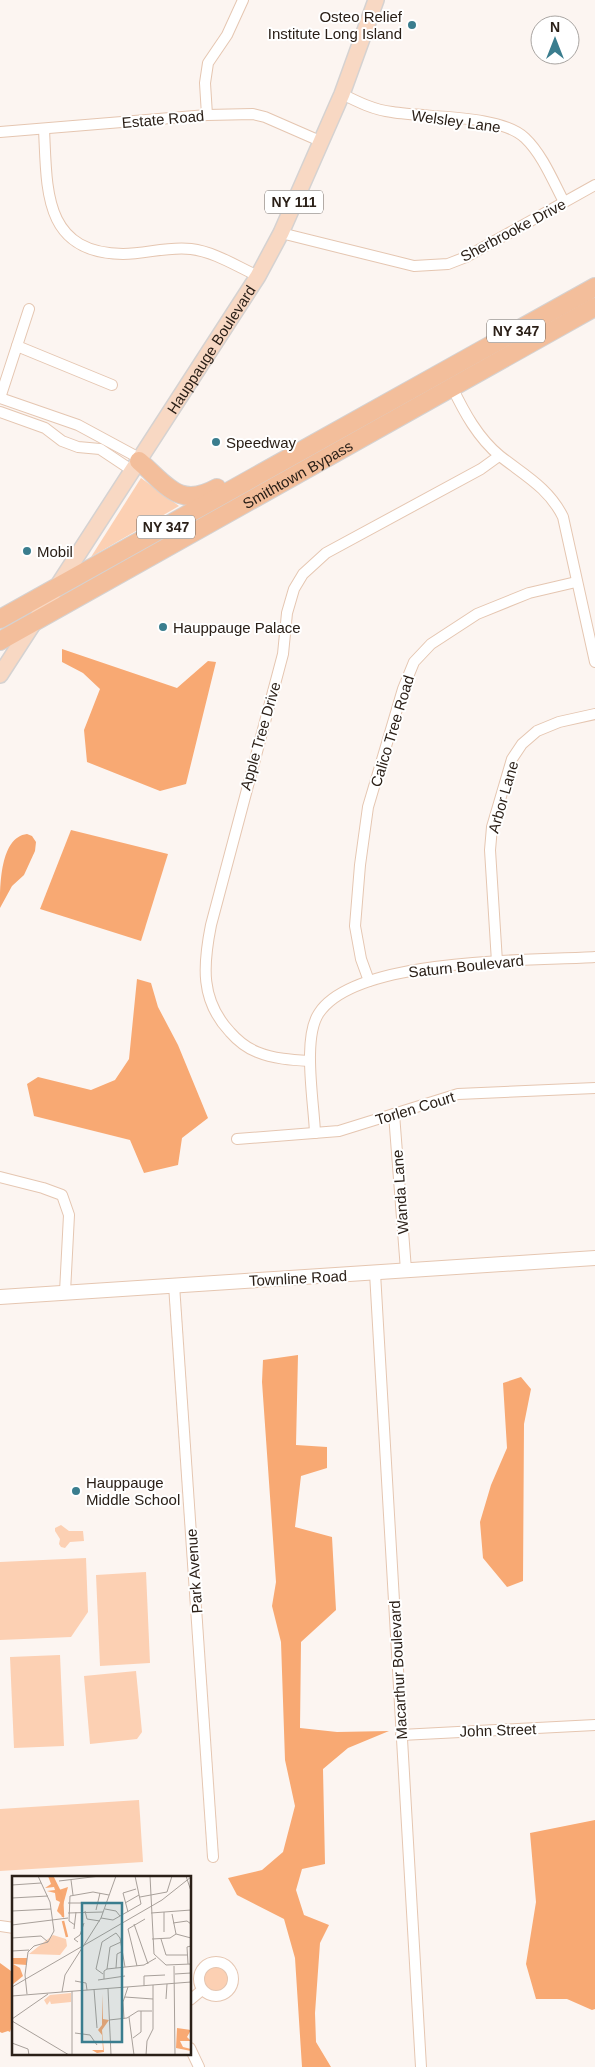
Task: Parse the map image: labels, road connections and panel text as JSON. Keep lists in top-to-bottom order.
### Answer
{
  "streets": {
    "highway": ["NY 347", "Smithtown Bypass"],
    "main road": ["NY 111", "Hauppauge Boulevard"],
    "street": [
      "Estate Road",
      "Welsley Lane",
      "Sherbrooke Drive",
      "Calico Tree Road",
      "Apple Tree Drive",
      "Arbor Lane",
      "Saturn Boulevard",
      "Torlen Court",
      "Wanda Lane",
      "Townline Road",
      "Park Avenue",
      "Macarthur Boulevard",
      "John Street"
    ]
  },
  "crossings": [
    ["Estate Road", "Hauppauge Boulevard"],
    ["Welsley Lane", "Sherbrooke Drive"],
    ["Welsley Lane", "Hauppauge Boulevard"],
    ["Sherbrooke Drive", "Hauppauge Boulevard"],
    ["Hauppauge Boulevard", "Smithtown Bypass"],
    ["Calico Tree Road", "Saturn Boulevard"],
    ["Apple Tree Drive", "Saturn Boulevard"],
    ["Arbor Lane", "Saturn Boulevard"],
    ["Saturn Boulevard", "Torlen Court"],
    ["Torlen Court", "Wanda Lane"],
    ["Wanda Lane", "Townline Road"],
    ["Townline Road", "Park Avenue"],
    ["Townline Road", "Macarthur Boulevard"],
    ["Macarthur Boulevard", "John Street"]
  ],
  "places": [
    "Osteo Relief Institute Long Island",
    "Speedway",
    "Mobil",
    "Hauppauge Palace",
    "Hauppauge Middle School"
  ],
  "north": "top"
}
